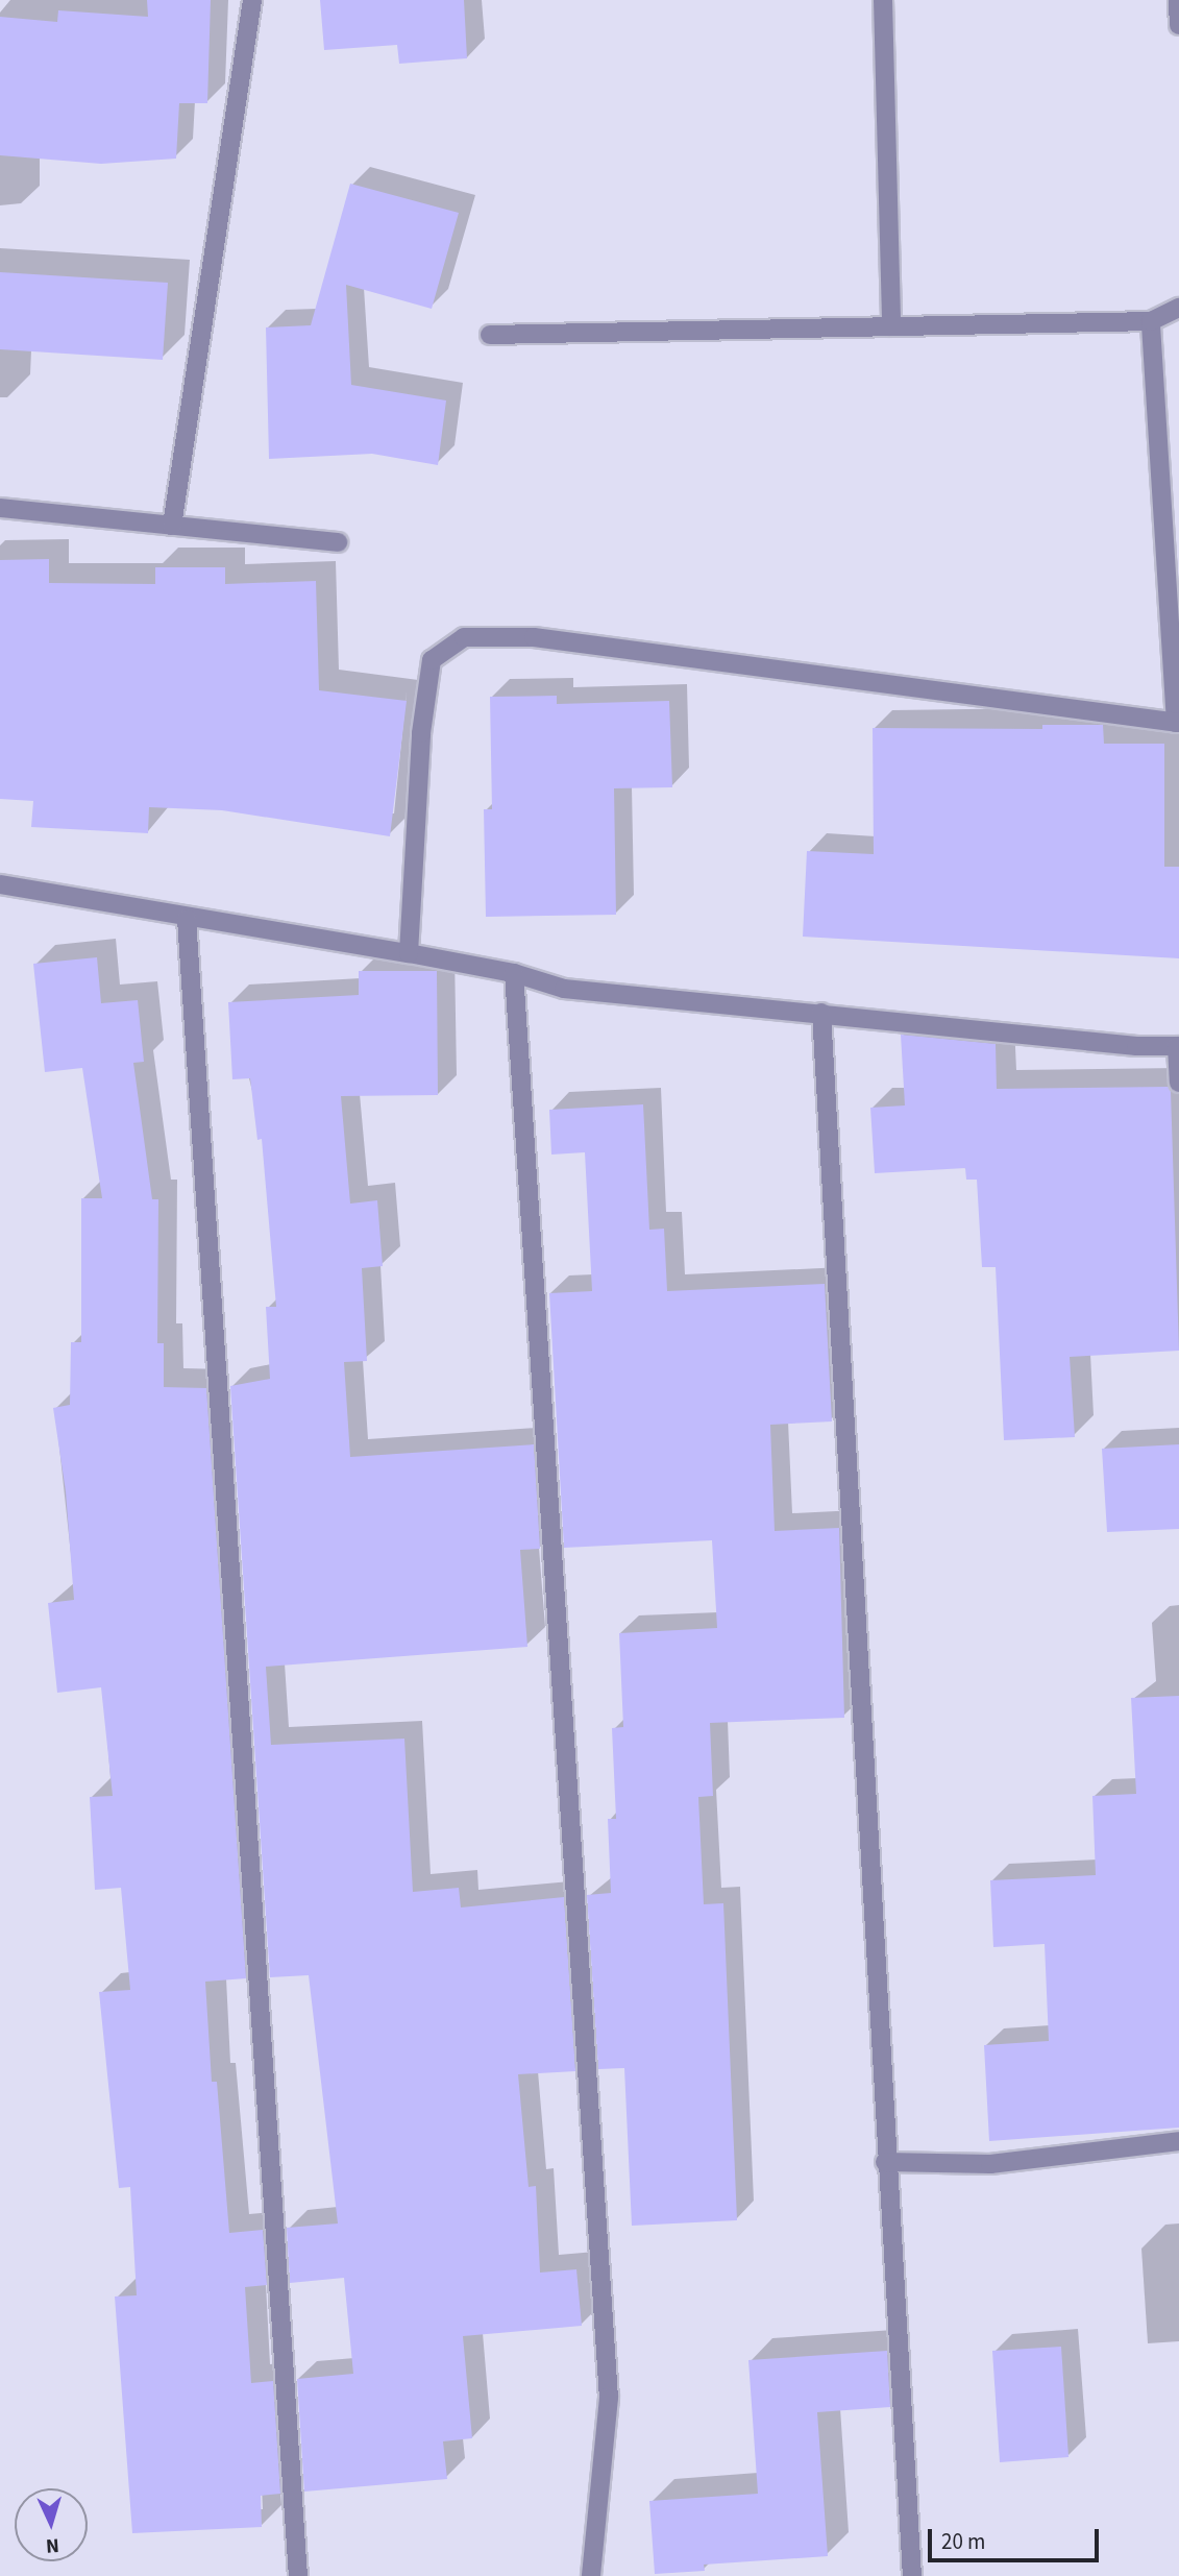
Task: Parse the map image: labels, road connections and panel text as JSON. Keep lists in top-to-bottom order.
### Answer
{
  "scale_bar": "20 m",
  "north": "bottom"
}
